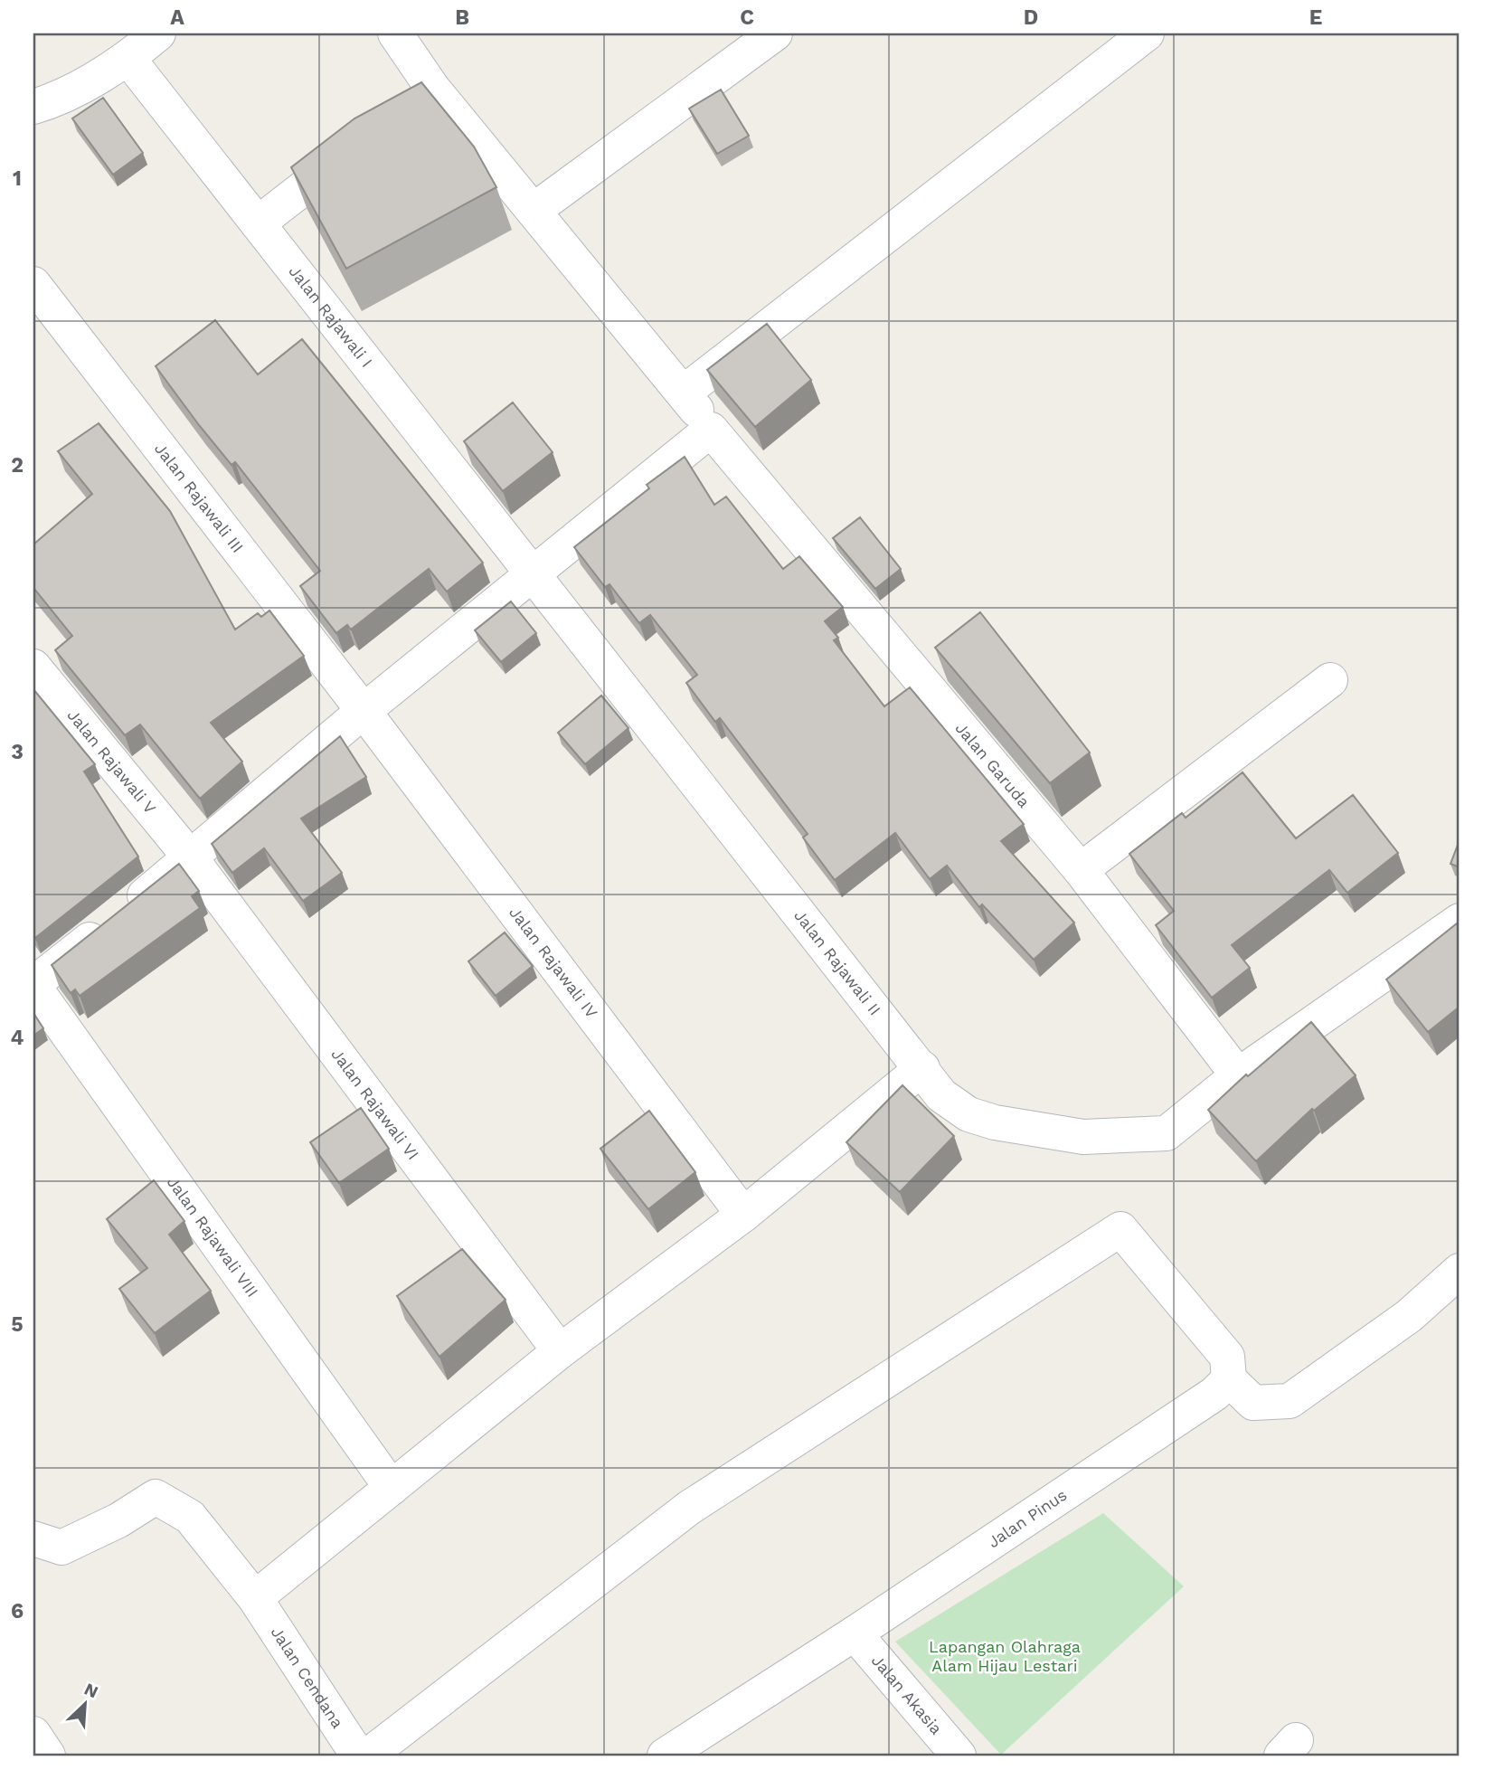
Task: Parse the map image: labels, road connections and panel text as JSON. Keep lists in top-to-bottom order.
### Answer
{
  "streets": {
    "street": [
      "Jalan Rajawali I",
      "Jalan Rajawali III",
      "Jalan Rajawali V",
      "Jalan Garuda",
      "Jalan Rajawali II",
      "Jalan Rajawali IV",
      "Jalan Rajawali VI",
      "Jalan Rajawali VIII",
      "Jalan Pinus",
      "Jalan Cendana",
      "Jalan Akasia"
    ]
  },
  "crossings": [
    ["Jalan Rajawali I", "Jalan Rajawali II"],
    ["Jalan Rajawali III", "Jalan Rajawali IV"],
    ["Jalan Rajawali V", "Jalan Rajawali VI"],
    ["Jalan Garuda", "Jalan Rajawali II"],
    ["Jalan Pinus", "Jalan Akasia"]
  ],
  "parks": ["Lapangan Olahraga Alam Hijau Lestari"],
  "north": "top right",
  "grid": {
    "columns": [
      "A",
      "B",
      "C",
      "D",
      "E"
    ],
    "rows": [
      "1",
      "2",
      "3",
      "4",
      "5",
      "6"
    ]
  }
}
